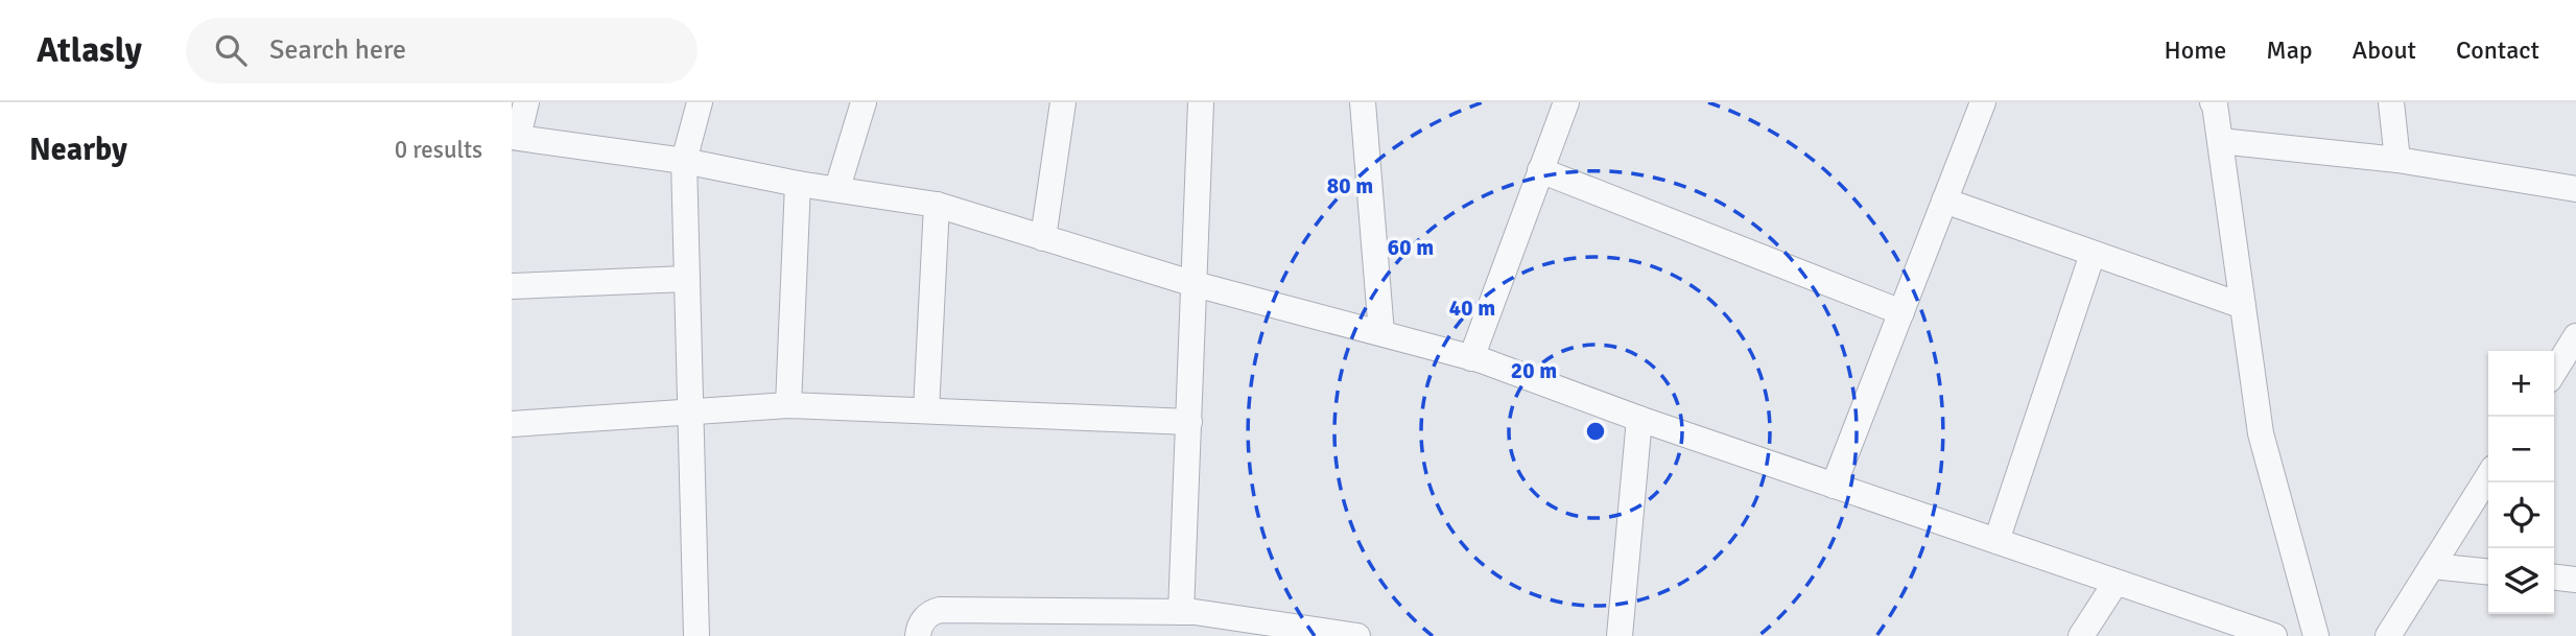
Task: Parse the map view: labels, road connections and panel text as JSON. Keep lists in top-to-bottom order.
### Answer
{
  "page": {
    "header": "Atlasly",
    "search": "Search here",
    "nav": [
      "Home",
      "Map",
      "About",
      "Contact"
    ],
    "heading": ["Nearby", "0 results"],
    "map_buttons": ["+", "−"]
  },
  "rings": [
    "80 m",
    "60 m",
    "40 m",
    "20 m"
  ]
}
